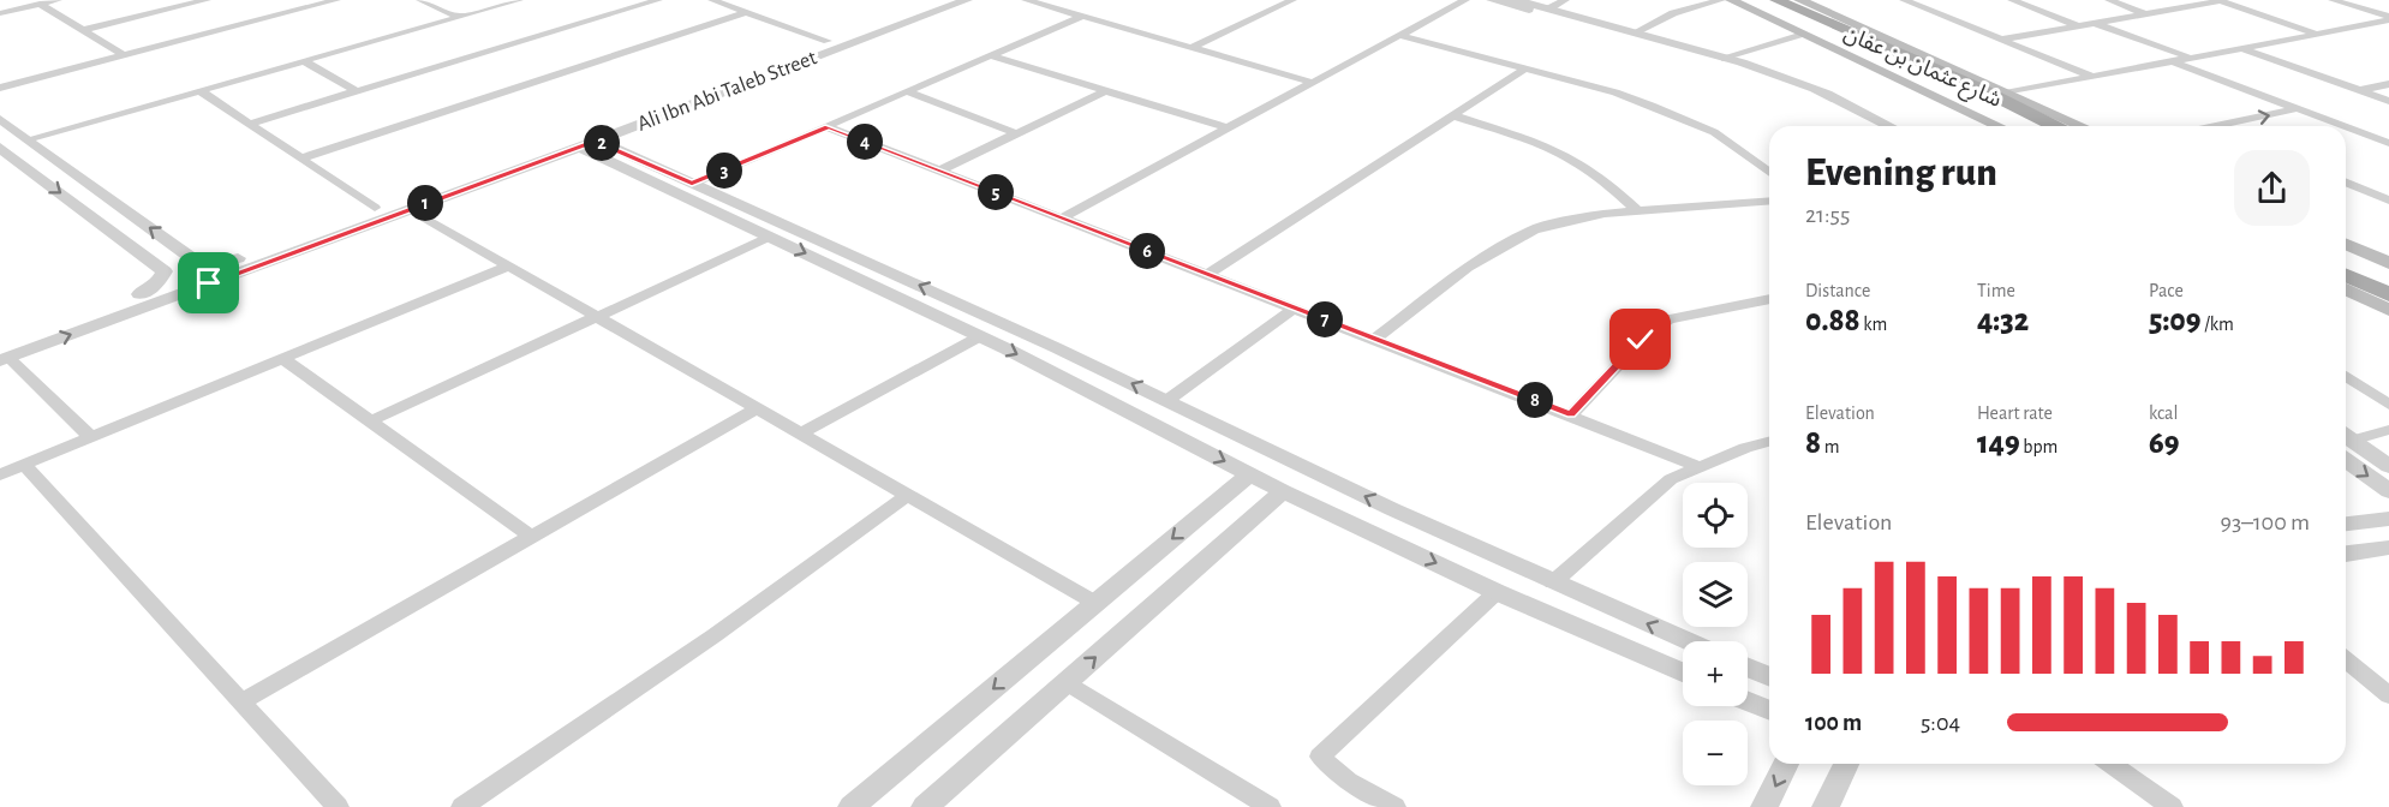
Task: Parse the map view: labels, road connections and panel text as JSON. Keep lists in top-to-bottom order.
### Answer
{
  "streets": {
    "main road": ["شارع عثمان بن عفان"],
    "street": ["Ali Ibn Abi Taleb Street"]
  },
  "page": {
    "pins": [
      "4",
      "2",
      "3",
      "5",
      "1",
      "6",
      "7",
      "8"
    ],
    "heading": ["Evening run", "21:55"],
    "stats": [
      ["Distance", "0.88 km"],
      ["Time", "4:32"],
      ["Pace", "5:09 /km"],
      ["Elevation", "8 m"],
      ["Heart rate", "149 bpm"],
      ["kcal", "69"]
    ],
    "map_buttons": ["+", "−"],
    "chart": ["Elevation", "93–100 m"],
    "list": [
      {
        "name": "100 m",
        "note": "5:04"
      }
    ]
  }
}
